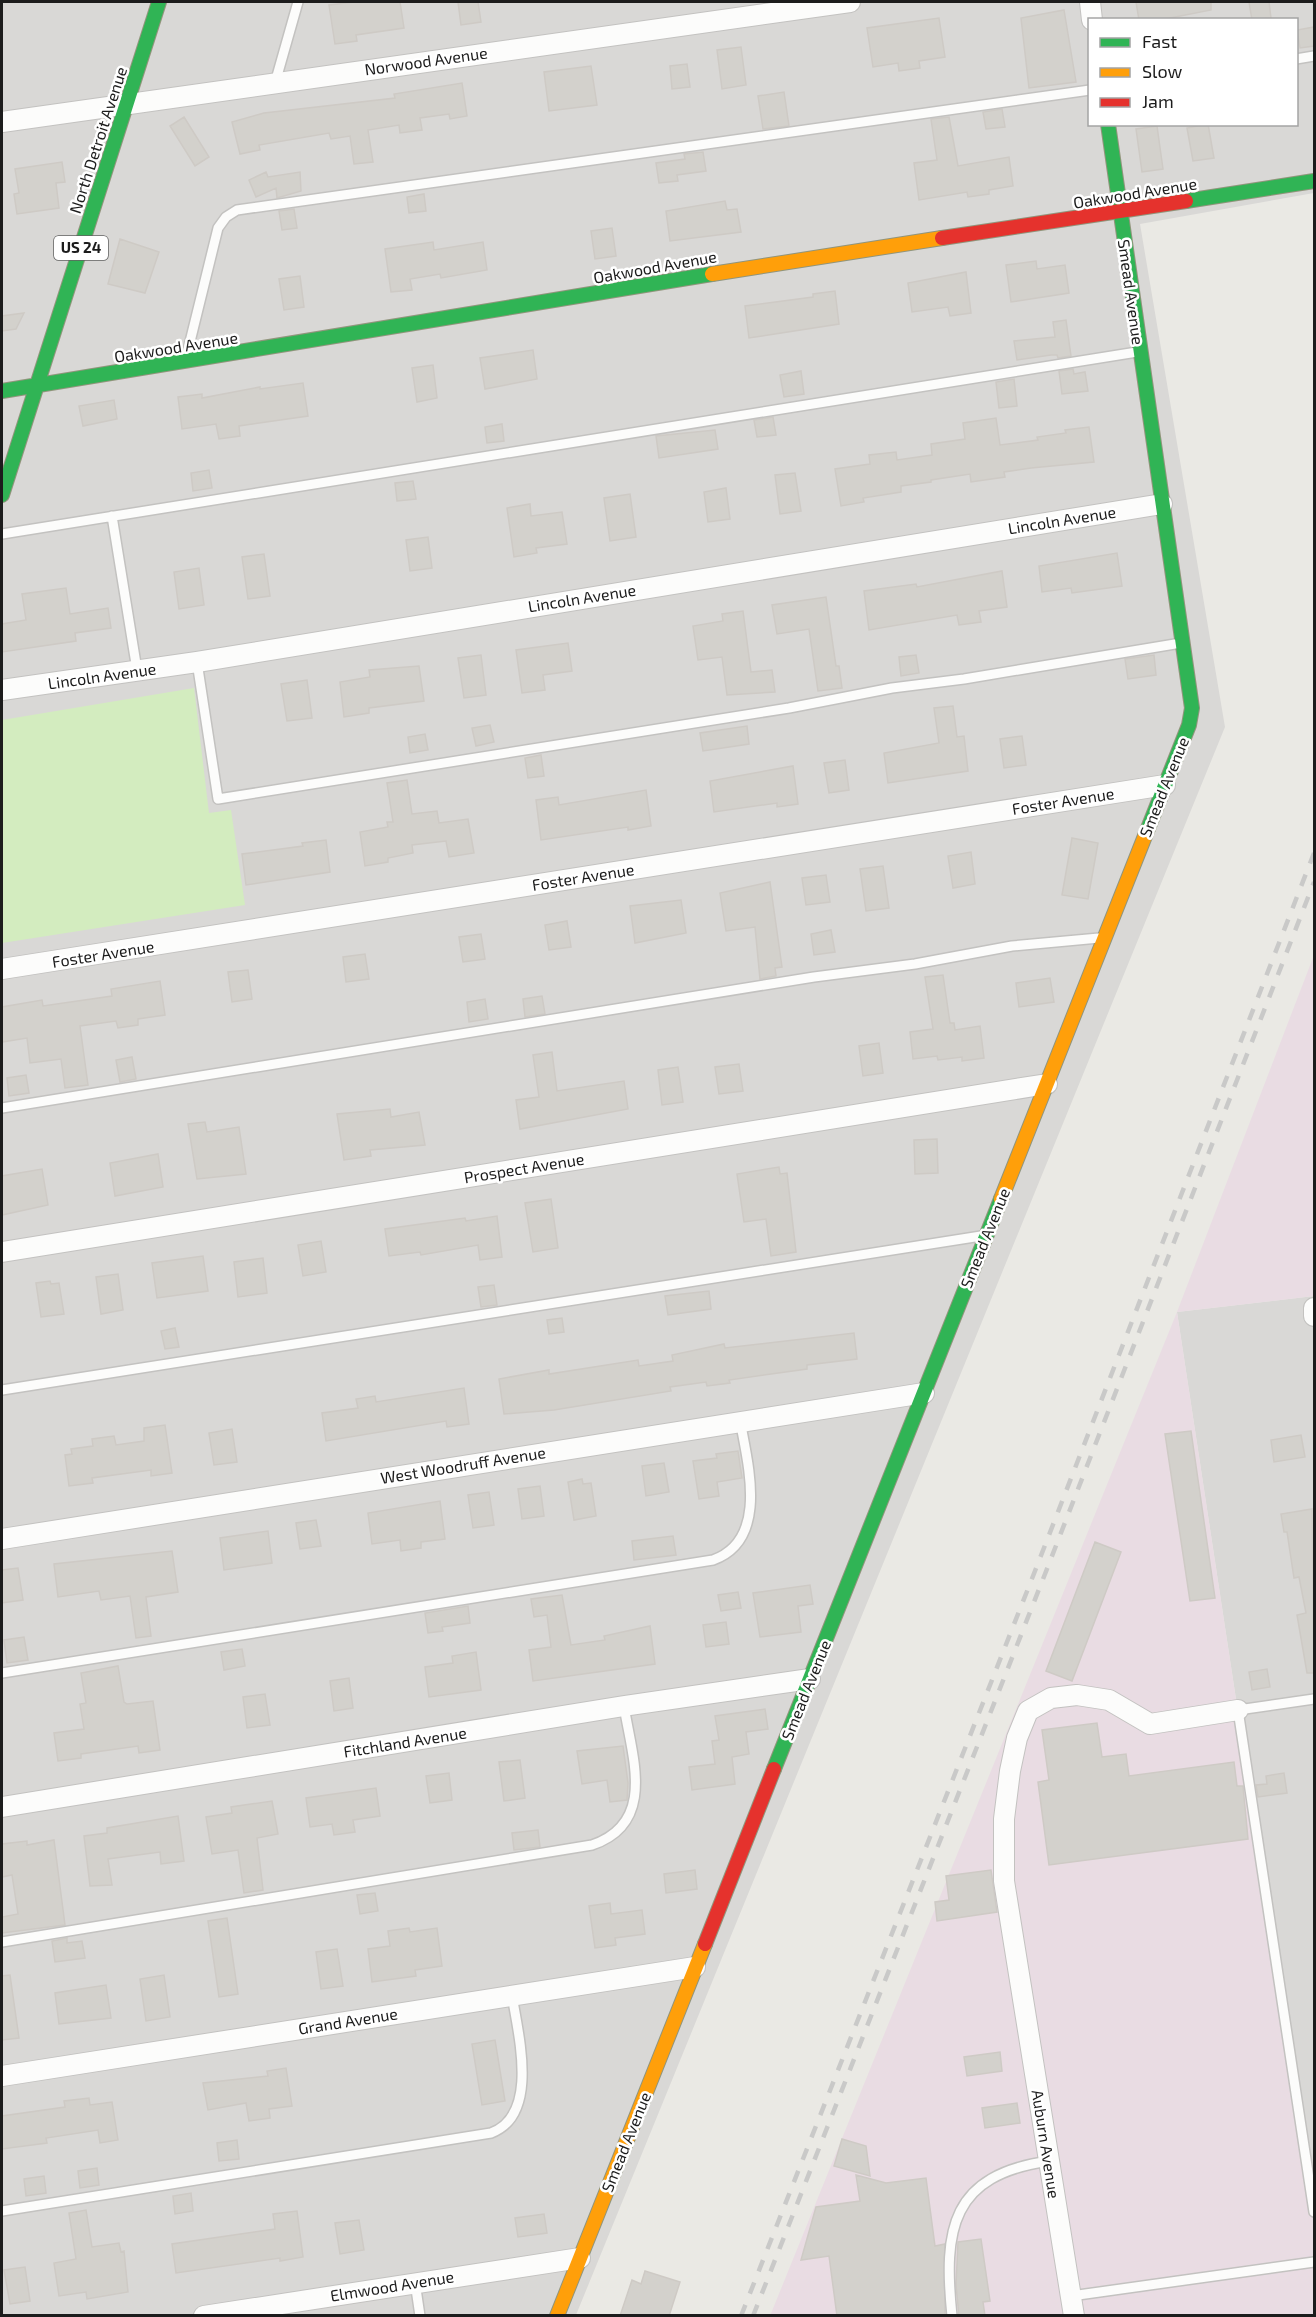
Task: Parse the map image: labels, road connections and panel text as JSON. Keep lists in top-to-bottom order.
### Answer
{
  "streets": {
    "street": [
      "Norwood Avenue",
      "North Detroit Avenue",
      "Oakwood Avenue",
      "US 24",
      "Smead Avenue",
      "Lincoln Avenue",
      "Foster Avenue",
      "Prospect Avenue",
      "West Woodruff Avenue",
      "Fitchland Avenue",
      "Grand Avenue",
      "Auburn Avenue",
      "Elmwood Avenue"
    ]
  },
  "crossings": [
    ["Norwood Avenue", "North Detroit Avenue"],
    ["North Detroit Avenue", "Oakwood Avenue"],
    ["Oakwood Avenue", "Smead Avenue"],
    ["Smead Avenue", "Lincoln Avenue"],
    ["Smead Avenue", "Foster Avenue"],
    ["Smead Avenue", "Prospect Avenue"],
    ["Smead Avenue", "West Woodruff Avenue"],
    ["Smead Avenue", "Fitchland Avenue"],
    ["Smead Avenue", "Grand Avenue"],
    ["Smead Avenue", "Elmwood Avenue"]
  ],
  "legend": ["Fast", "Slow", "Jam"]
}
